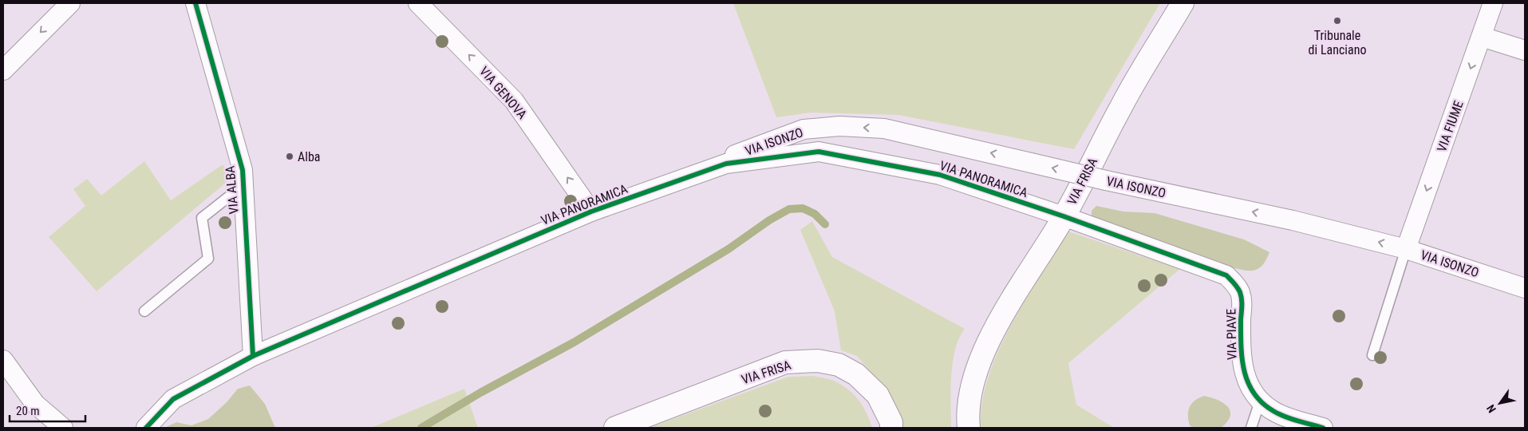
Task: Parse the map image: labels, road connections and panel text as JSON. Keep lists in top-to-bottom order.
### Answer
{
  "streets": {
    "street": [
      "VIA GENOVA",
      "VIA FIUME",
      "VIA ISONZO",
      "VIA PANORAMICA",
      "VIA FRISA",
      "VIA ALBA",
      "VIA PIAVE"
    ]
  },
  "crossings": [
    ["VIA GENOVA", "VIA PANORAMICA"],
    ["VIA FIUME", "VIA ISONZO"],
    ["VIA ISONZO", "VIA PANORAMICA"],
    ["VIA PANORAMICA", "VIA FRISA"],
    ["VIA PANORAMICA", "VIA ALBA"],
    ["VIA PANORAMICA", "VIA PIAVE"],
    ["VIA FRISA", "VIA PIAVE"]
  ],
  "one_way": ["VIA GENOVA", "VIA FIUME", "VIA ISONZO"],
  "places": ["Tribunale di Lanciano", "Alba"],
  "scale_bar": "20 m",
  "north": "bottom left"
}
